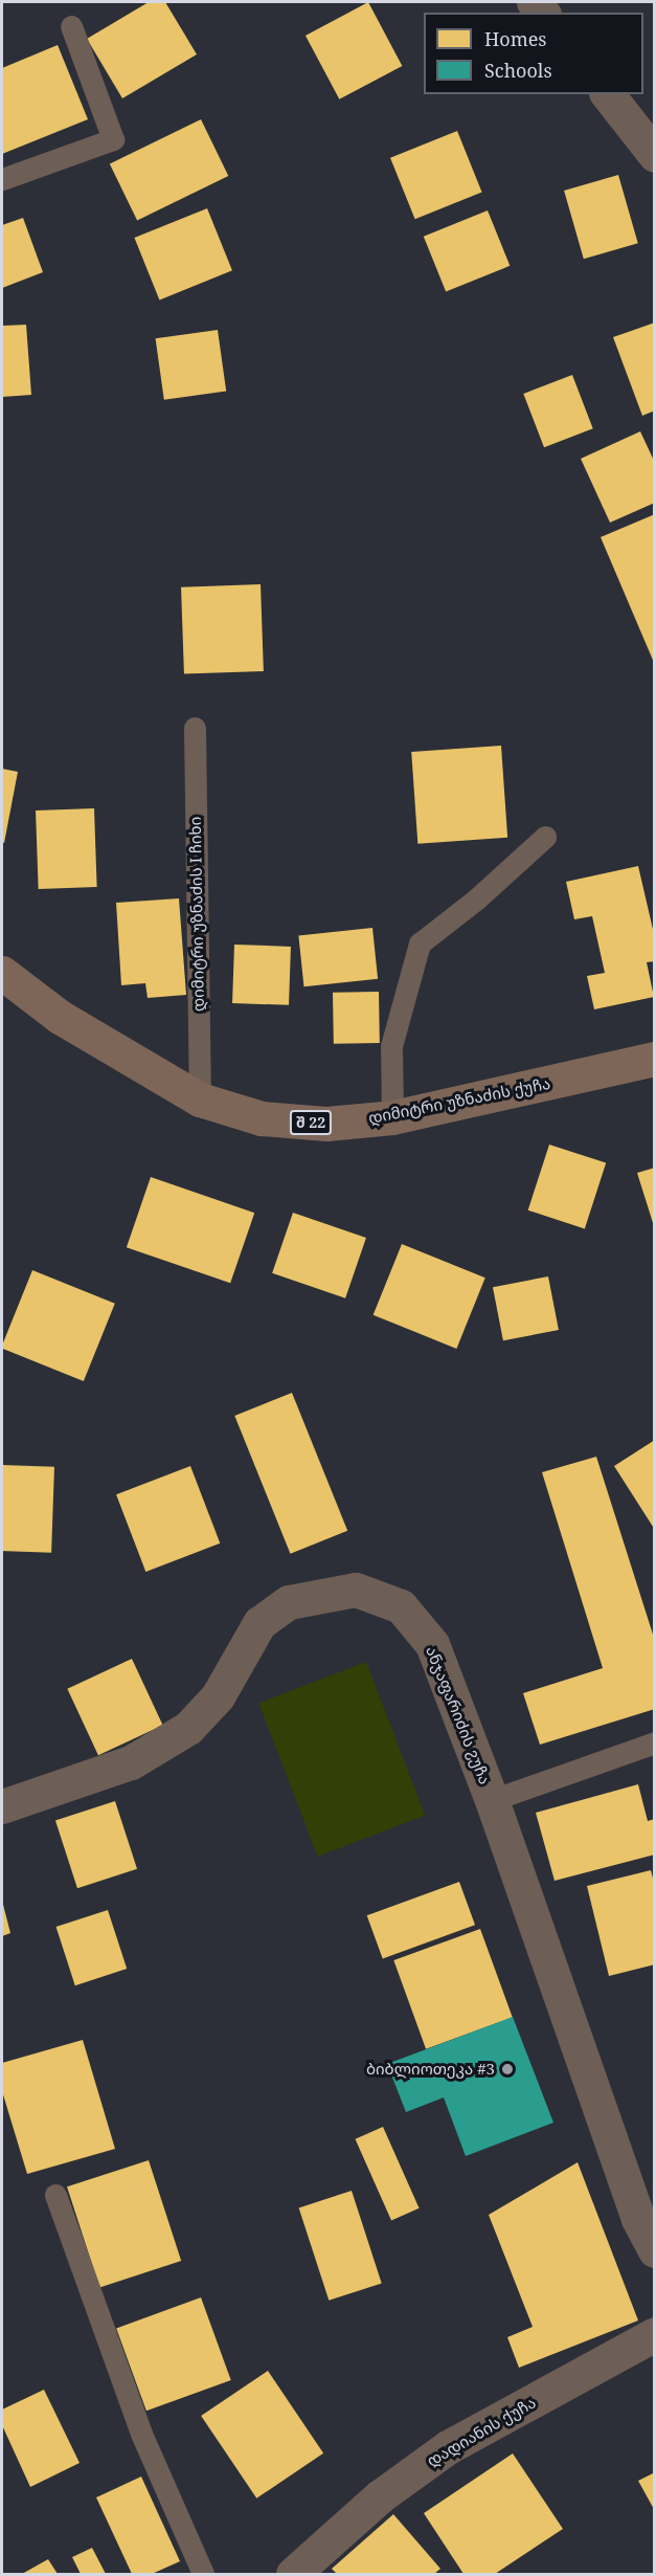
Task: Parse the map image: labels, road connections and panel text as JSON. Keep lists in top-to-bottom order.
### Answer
{
  "streets": {
    "main road": ["დიმიტრი უზნაძის ქუჩა", "შ 22"],
    "street": ["ანჯაფარიძის ჷუჩა", "დადიანის ქუჩა"],
    "lane": ["დიმიტრი უზნაძის I ჩიხი"]
  },
  "crossings": [
    ["დიმიტრი უზნაძის I ჩიხი", "დიმიტრი უზნაძის ქუჩა"]
  ],
  "places": ["ბიბლიოთეკა #3"],
  "legend": ["Homes", "Schools"]
}
